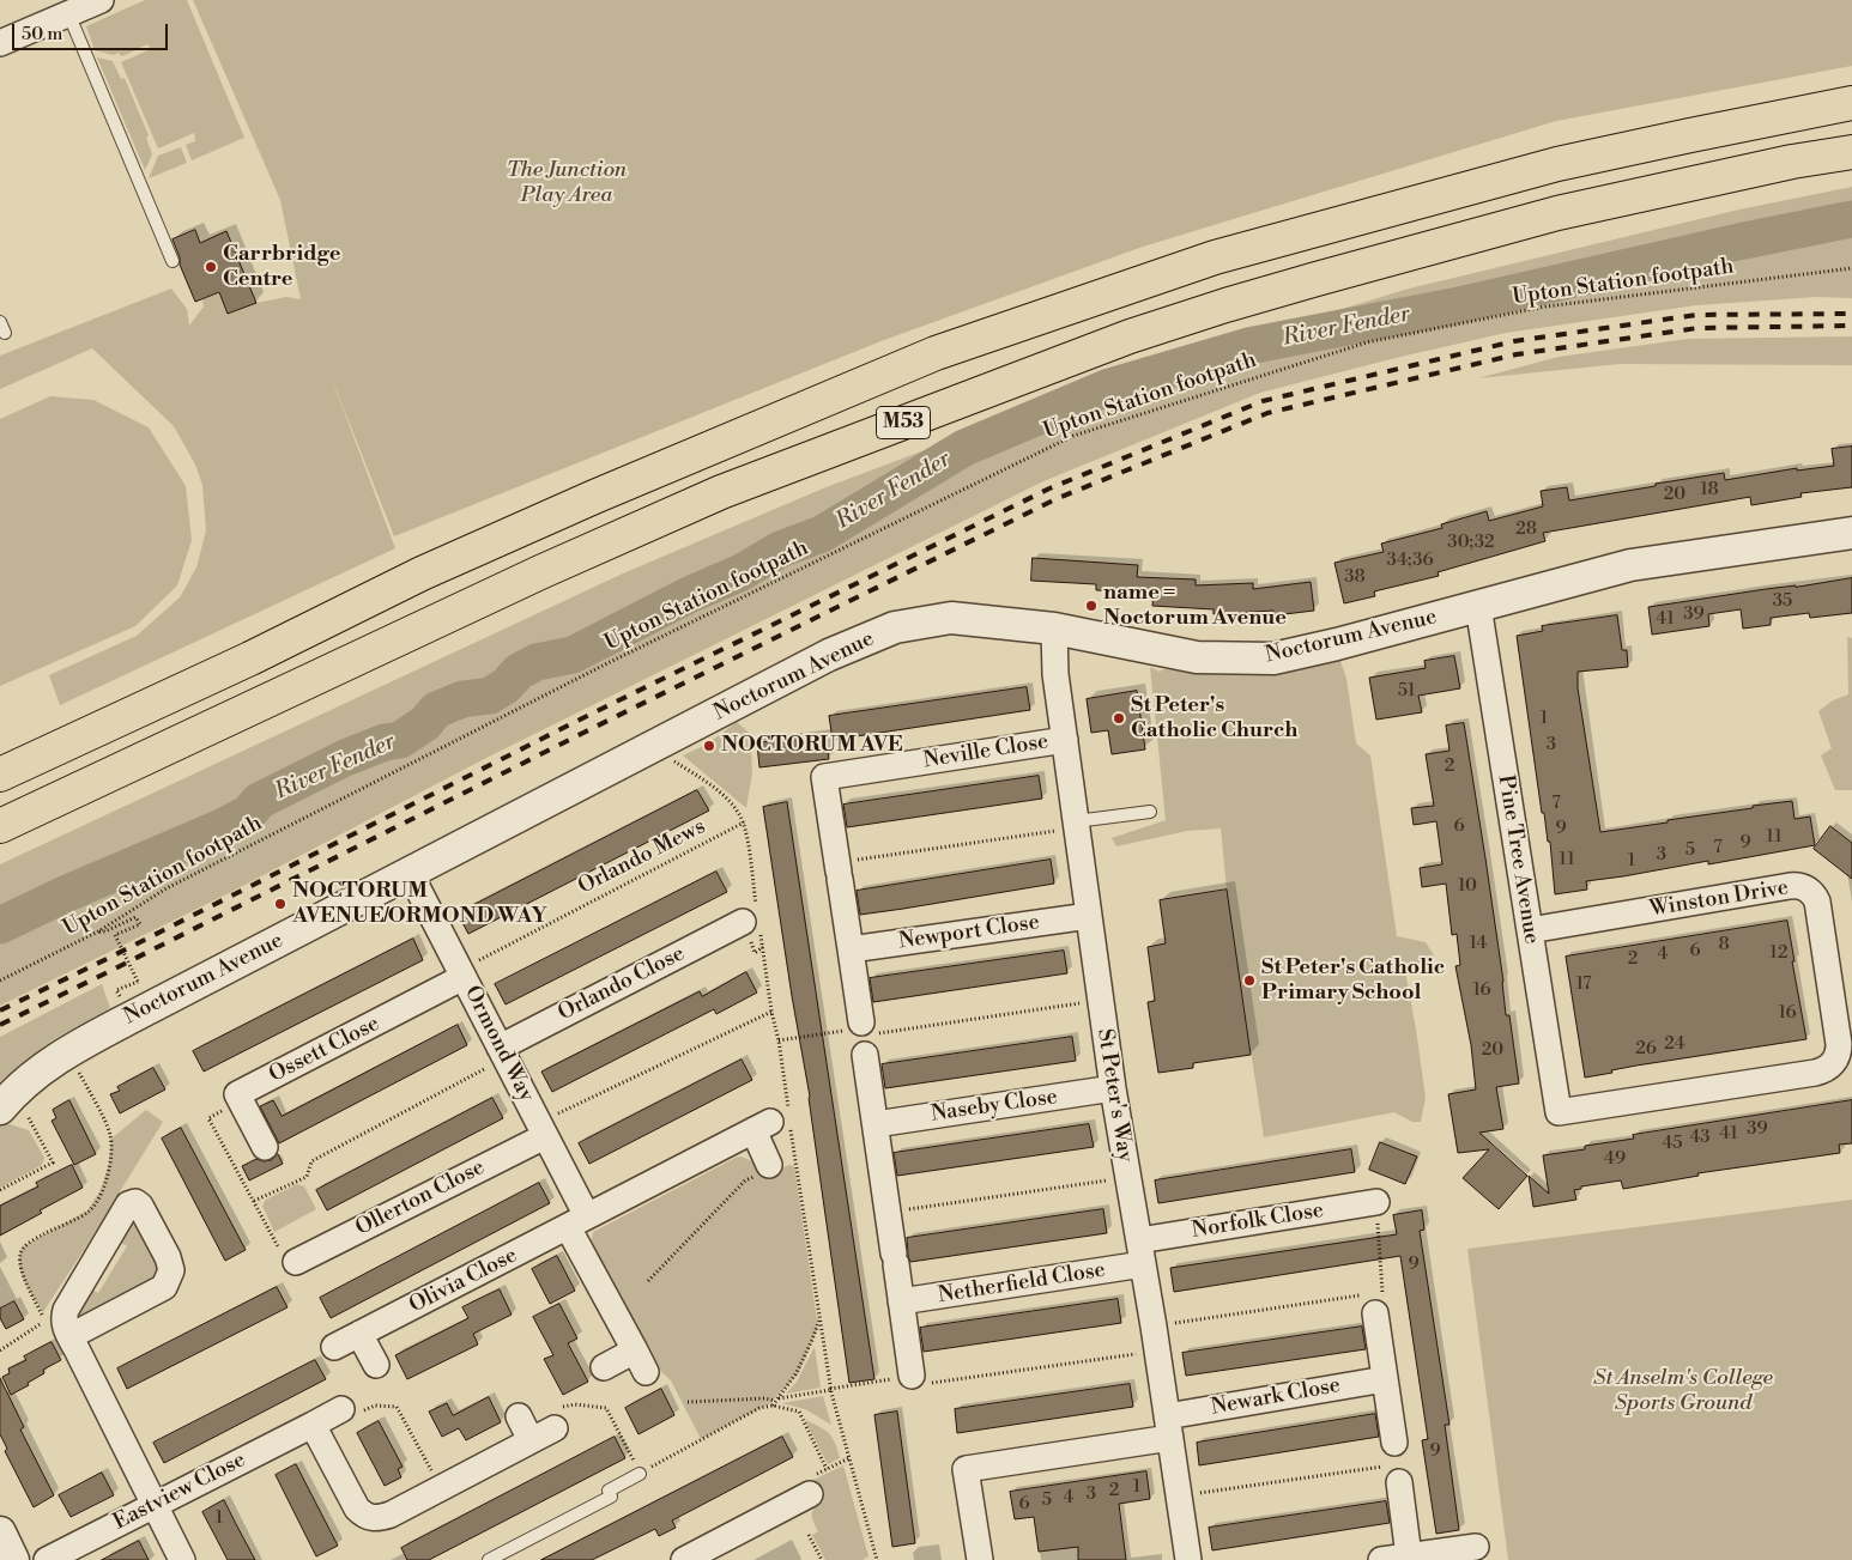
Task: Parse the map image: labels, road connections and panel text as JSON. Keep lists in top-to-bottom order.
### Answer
{
  "streets": {
    "highway": ["M53"],
    "street": [
      "Noctorum Avenue",
      "Neville Close",
      "Pine Tree Avenue",
      "Winston Drive",
      "Newport Close",
      "Orlando Close",
      "Ormond Way",
      "Ossett Close",
      "St Peter's Way",
      "Naseby Close",
      "Ollerton Close",
      "Norfolk Close",
      "Olivia Close",
      "Netherfield Close",
      "Newark Close",
      "Eastview Close"
    ],
    "path": ["Upton Station footpath", "Orlando Mews"]
  },
  "crossings": [
    ["Noctorum Avenue", "Pine Tree Avenue"],
    ["Noctorum Avenue", "Ormond Way"],
    ["Noctorum Avenue", "St Peter's Way"],
    ["Neville Close", "St Peter's Way"],
    ["Orlando Mews", "Ormond Way"],
    ["Orlando Mews", "Ossett Close"],
    ["Pine Tree Avenue", "Winston Drive"],
    ["Newport Close", "St Peter's Way"],
    ["Orlando Close", "Ormond Way"],
    ["Ormond Way", "Ossett Close"],
    ["Ormond Way", "Ollerton Close"],
    ["Ormond Way", "Olivia Close"],
    ["St Peter's Way", "Naseby Close"],
    ["St Peter's Way", "Norfolk Close"],
    ["St Peter's Way", "Netherfield Close"],
    ["St Peter's Way", "Newark Close"],
    ["Norfolk Close", "Netherfield Close"]
  ],
  "water": ["River Fender"],
  "parks": ["The Junction Play Area", "St Anselm's College Sports Ground"],
  "places": [
    "Carrbridge Centre",
    "name = Noctorum Avenue",
    "St Peter's Catholic Church",
    "NOCTORUM AVE",
    "NOCTORUM AVENUE/ORMOND WAY",
    "St Peter's Catholic Primary School"
  ],
  "house_numbers": [
    "18",
    "20",
    "28",
    "30;32",
    "34;36",
    "38",
    "35",
    "39",
    "41",
    "51",
    "1",
    "3",
    "2",
    "7",
    "6",
    "9",
    "11",
    "9",
    "7",
    "5",
    "3",
    "11",
    "1",
    "10",
    "14",
    "8",
    "6",
    "12",
    "4",
    "2",
    "17",
    "16",
    "16",
    "24",
    "26",
    "20",
    "39",
    "41",
    "43",
    "45",
    "49",
    "9",
    "9",
    "1",
    "2",
    "3",
    "4",
    "5",
    "6",
    "1"
  ],
  "scale_bar": "50 m"
}
